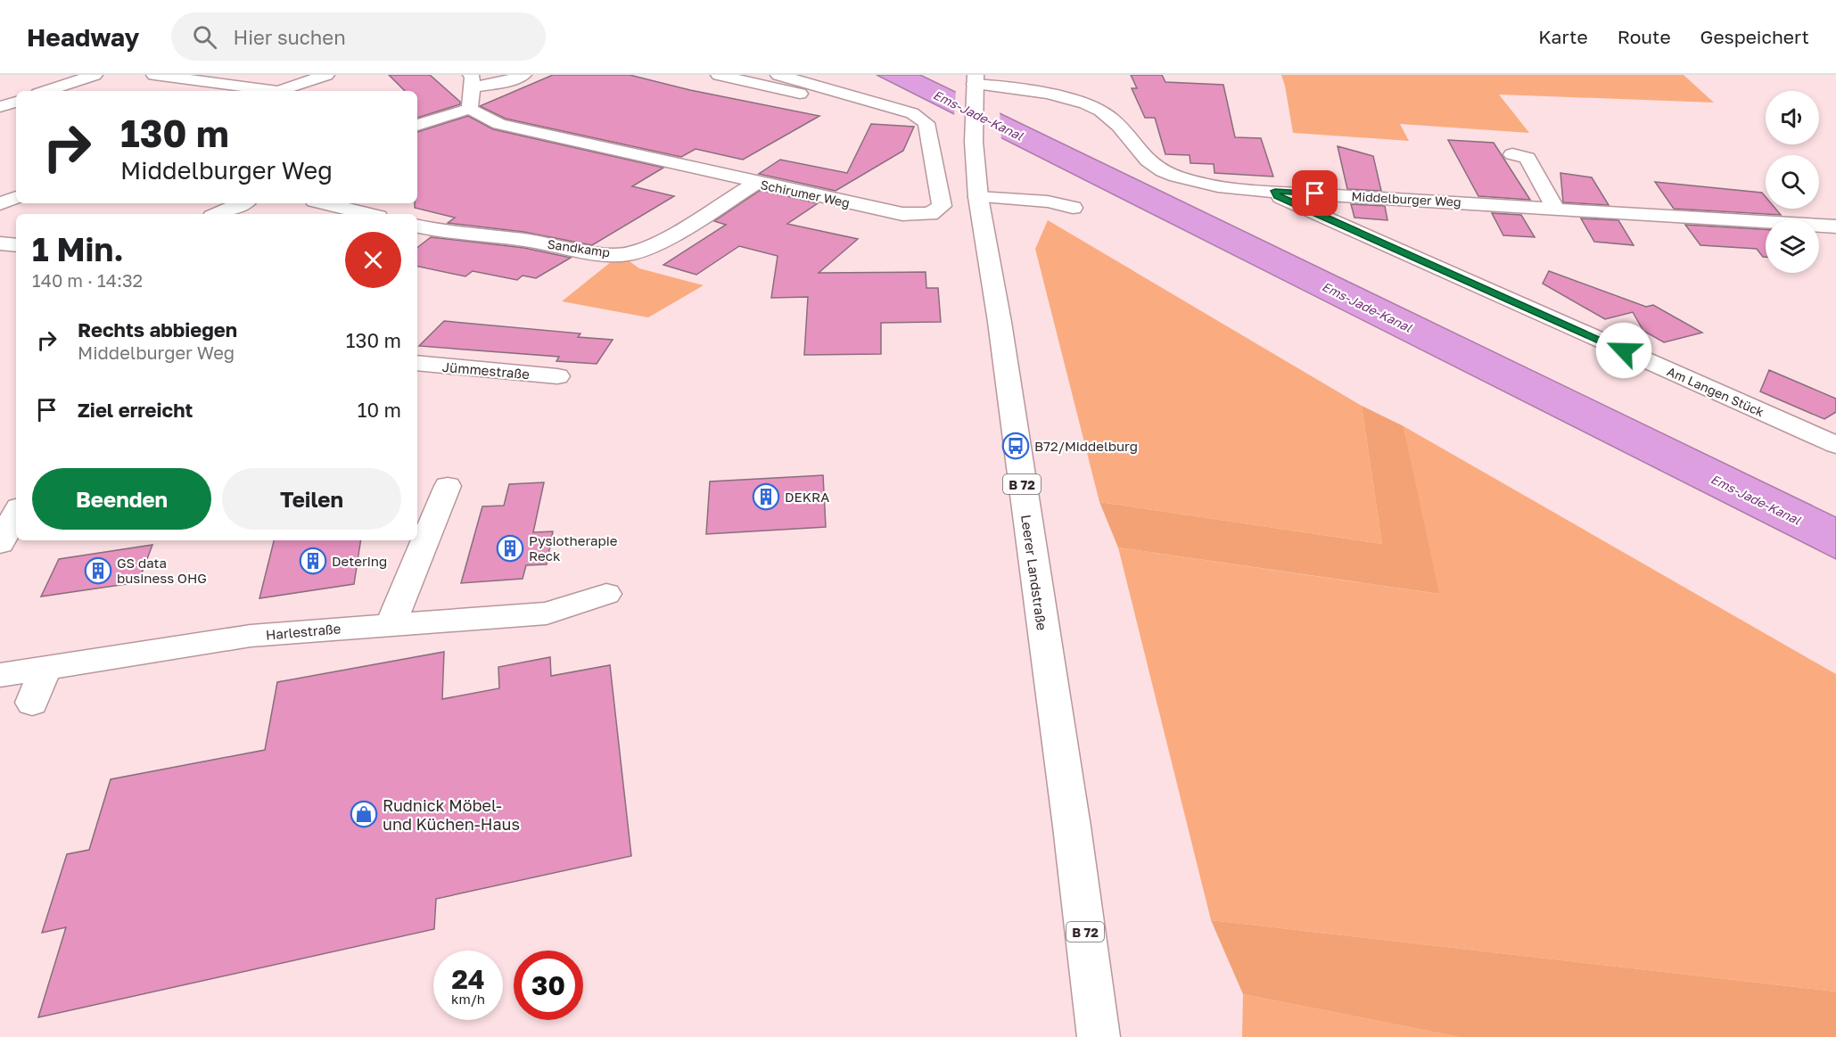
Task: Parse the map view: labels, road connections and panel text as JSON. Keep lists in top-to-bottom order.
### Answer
{
  "streets": {
    "street": [
      "Schirumer Weg",
      "Middelburger Weg",
      "Sandkamp",
      "Jümmestraße",
      "Am Langen Stück",
      "B 72",
      "Leerer Landstraße",
      "Harlestraße"
    ]
  },
  "crossings": [
    ["Schirumer Weg", "Sandkamp"],
    ["Middelburger Weg", "Am Langen Stück"],
    ["Middelburger Weg", "Leerer Landstraße"]
  ],
  "water": ["Ems-Jade-Kanal"],
  "places": {
    "bus stop": ["B72/Middelburg"],
    "building": [
      "DEKRA",
      "Pysiotherapie Reck",
      "Detering",
      "GS data business OHG"
    ],
    "shop": ["Rudnick Möbel- und Küchen-Haus"]
  },
  "page": {
    "header": "Headway",
    "search": "Hier suchen",
    "nav": ["Karte", "Route", "Gespeichert"],
    "turn": ["130 m", "Middelburger Weg"],
    "heading": ["1 Min.", "140 m · 14:32"],
    "list": [
      {
        "name": "Rechts abbiegen",
        "note": "Middelburger Weg",
        "value": "130 m"
      },
      {
        "name": "Ziel erreicht",
        "value": "10 m"
      }
    ],
    "buttons": ["Beenden", "Teilen"],
    "speed": "24 km/h",
    "limit": "30"
  }
}
